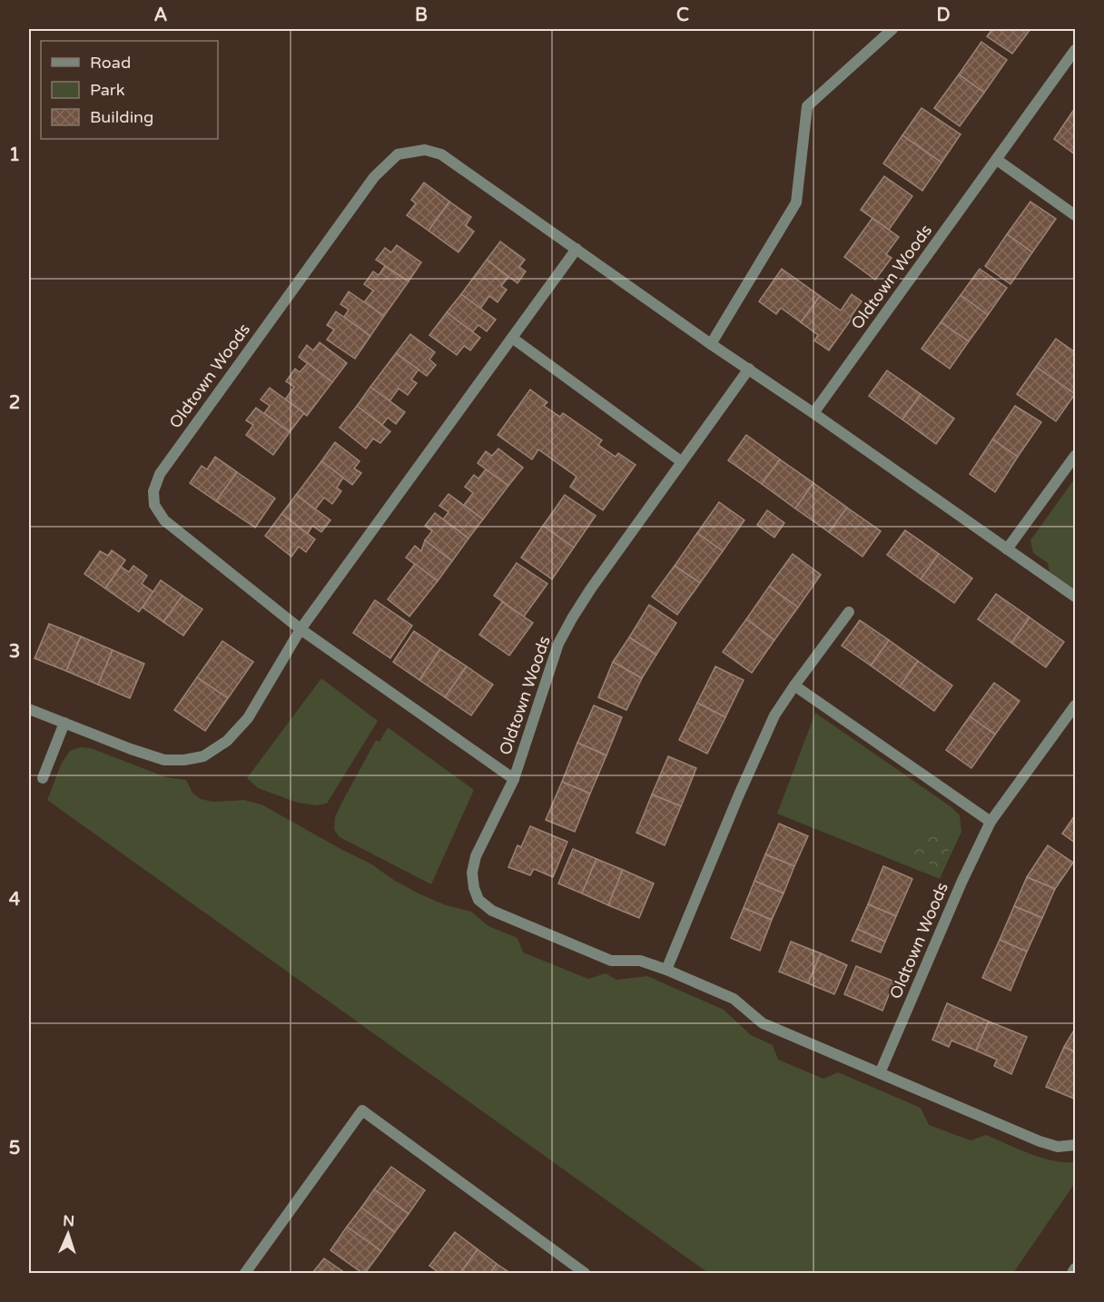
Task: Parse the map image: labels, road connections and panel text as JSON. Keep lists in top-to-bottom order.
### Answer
{
  "streets": {
    "street": ["Oldtown Woods"]
  },
  "legend": ["Road", "Park", "Building"],
  "north": "top",
  "grid": {
    "columns": [
      "A",
      "B",
      "C",
      "D"
    ],
    "rows": [
      "1",
      "2",
      "3",
      "4",
      "5"
    ]
  }
}
